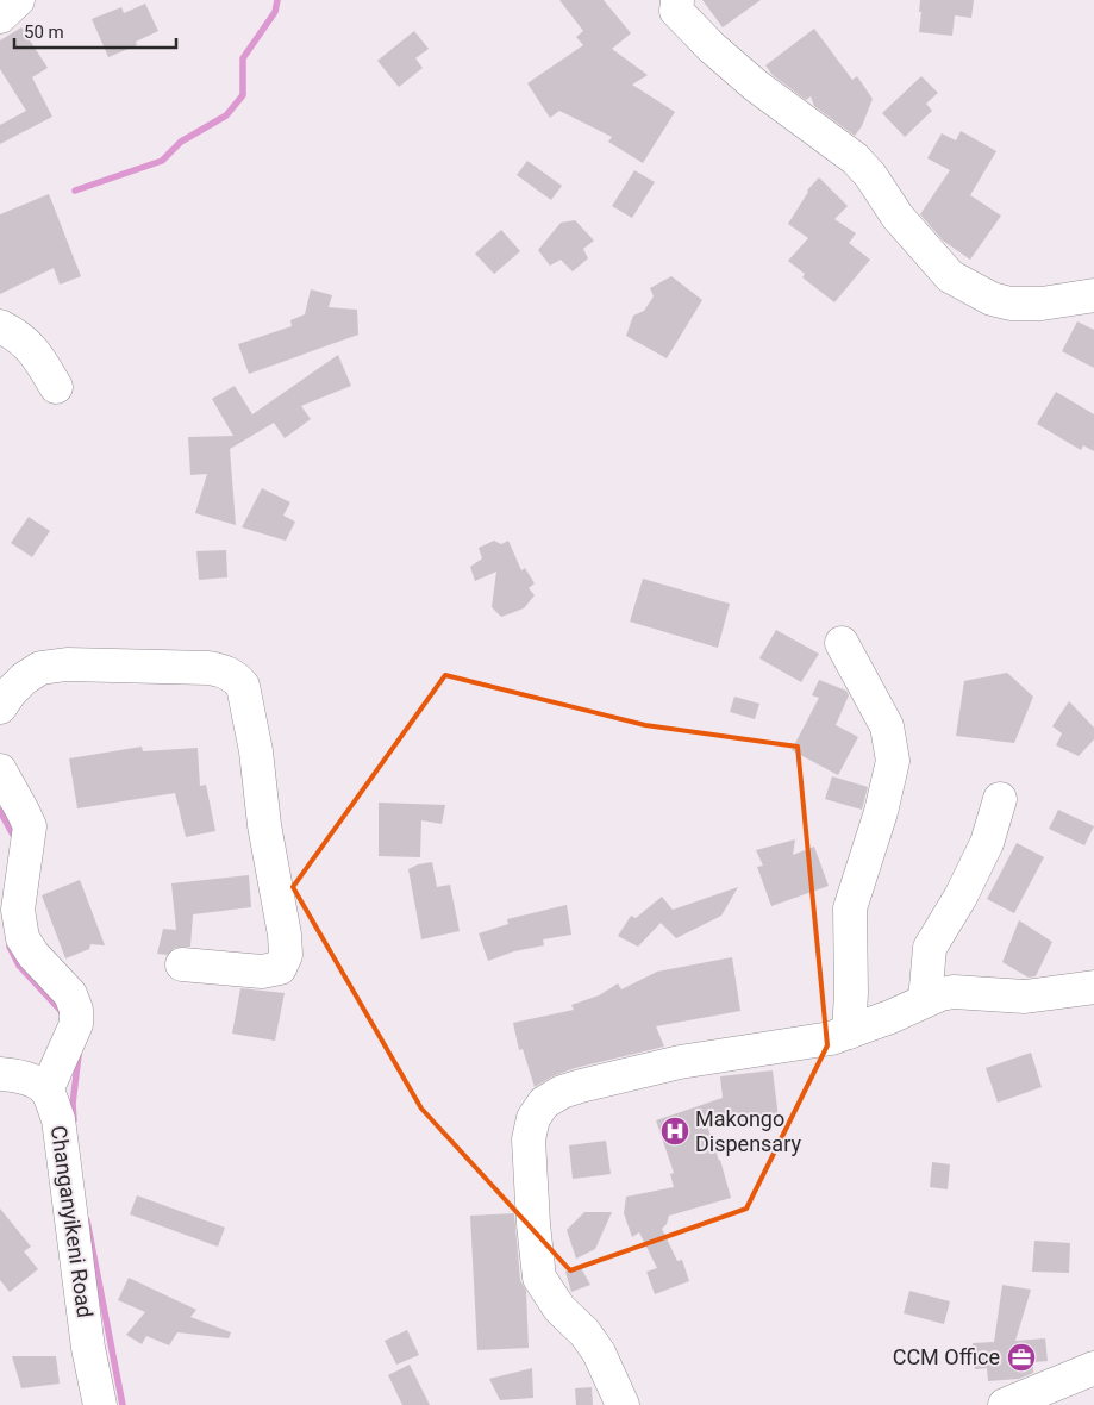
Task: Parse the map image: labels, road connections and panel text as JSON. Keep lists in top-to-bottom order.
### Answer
{
  "streets": {
    "street": ["Changanyikeni Road"]
  },
  "places": {
    "hospital": ["Makongo Dispensary"],
    "office": ["CCM Office"]
  },
  "scale_bar": "50 m"
}
